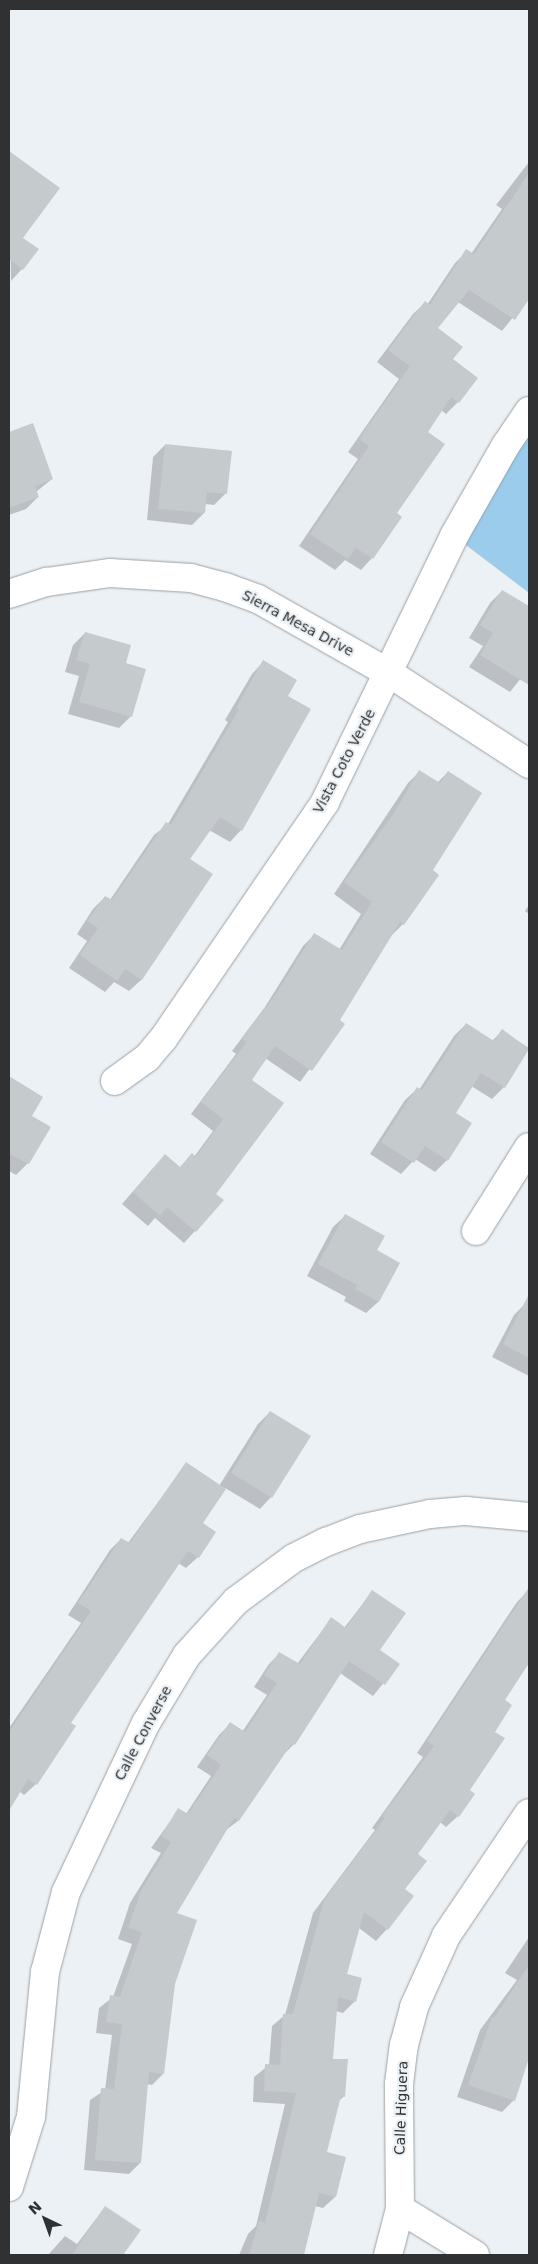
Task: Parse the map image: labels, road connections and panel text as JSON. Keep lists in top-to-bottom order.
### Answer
{
  "streets": {
    "street": [
      "Sierra Mesa Drive",
      "Vista Coto Verde",
      "Calle Converse",
      "Calle Higuera"
    ]
  },
  "crossings": [
    ["Sierra Mesa Drive", "Vista Coto Verde"]
  ],
  "north": "top left"
}
